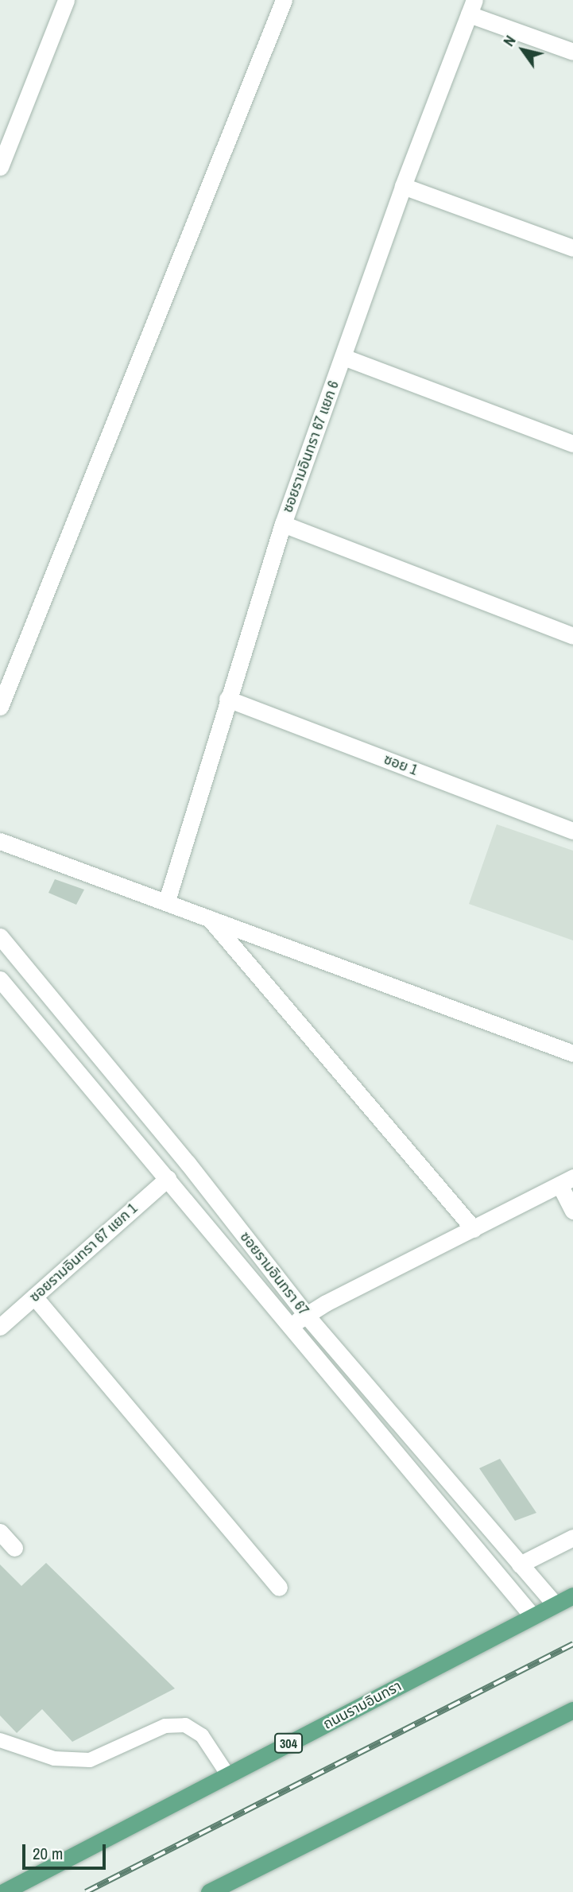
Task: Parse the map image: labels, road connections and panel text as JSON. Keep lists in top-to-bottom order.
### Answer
{
  "streets": {
    "main road": ["ถนนรามอินทรา", "304"],
    "street": [
      "ซอยรามอินทรา 67 แยก 6",
      "ซอย 1",
      "ซอยรามอินทรา 67 แยก 1",
      "ซอยรามอินทรา 67"
    ]
  },
  "crossings": [
    ["ซอยรามอินทรา 67 แยก 6", "ซอย 1"],
    ["ซอยรามอินทรา 67 แยก 1", "ซอยรามอินทรา 67"],
    ["ซอยรามอินทรา 67", "ถนนรามอินทรา"]
  ],
  "scale_bar": "20 m",
  "north": "top left"
}
